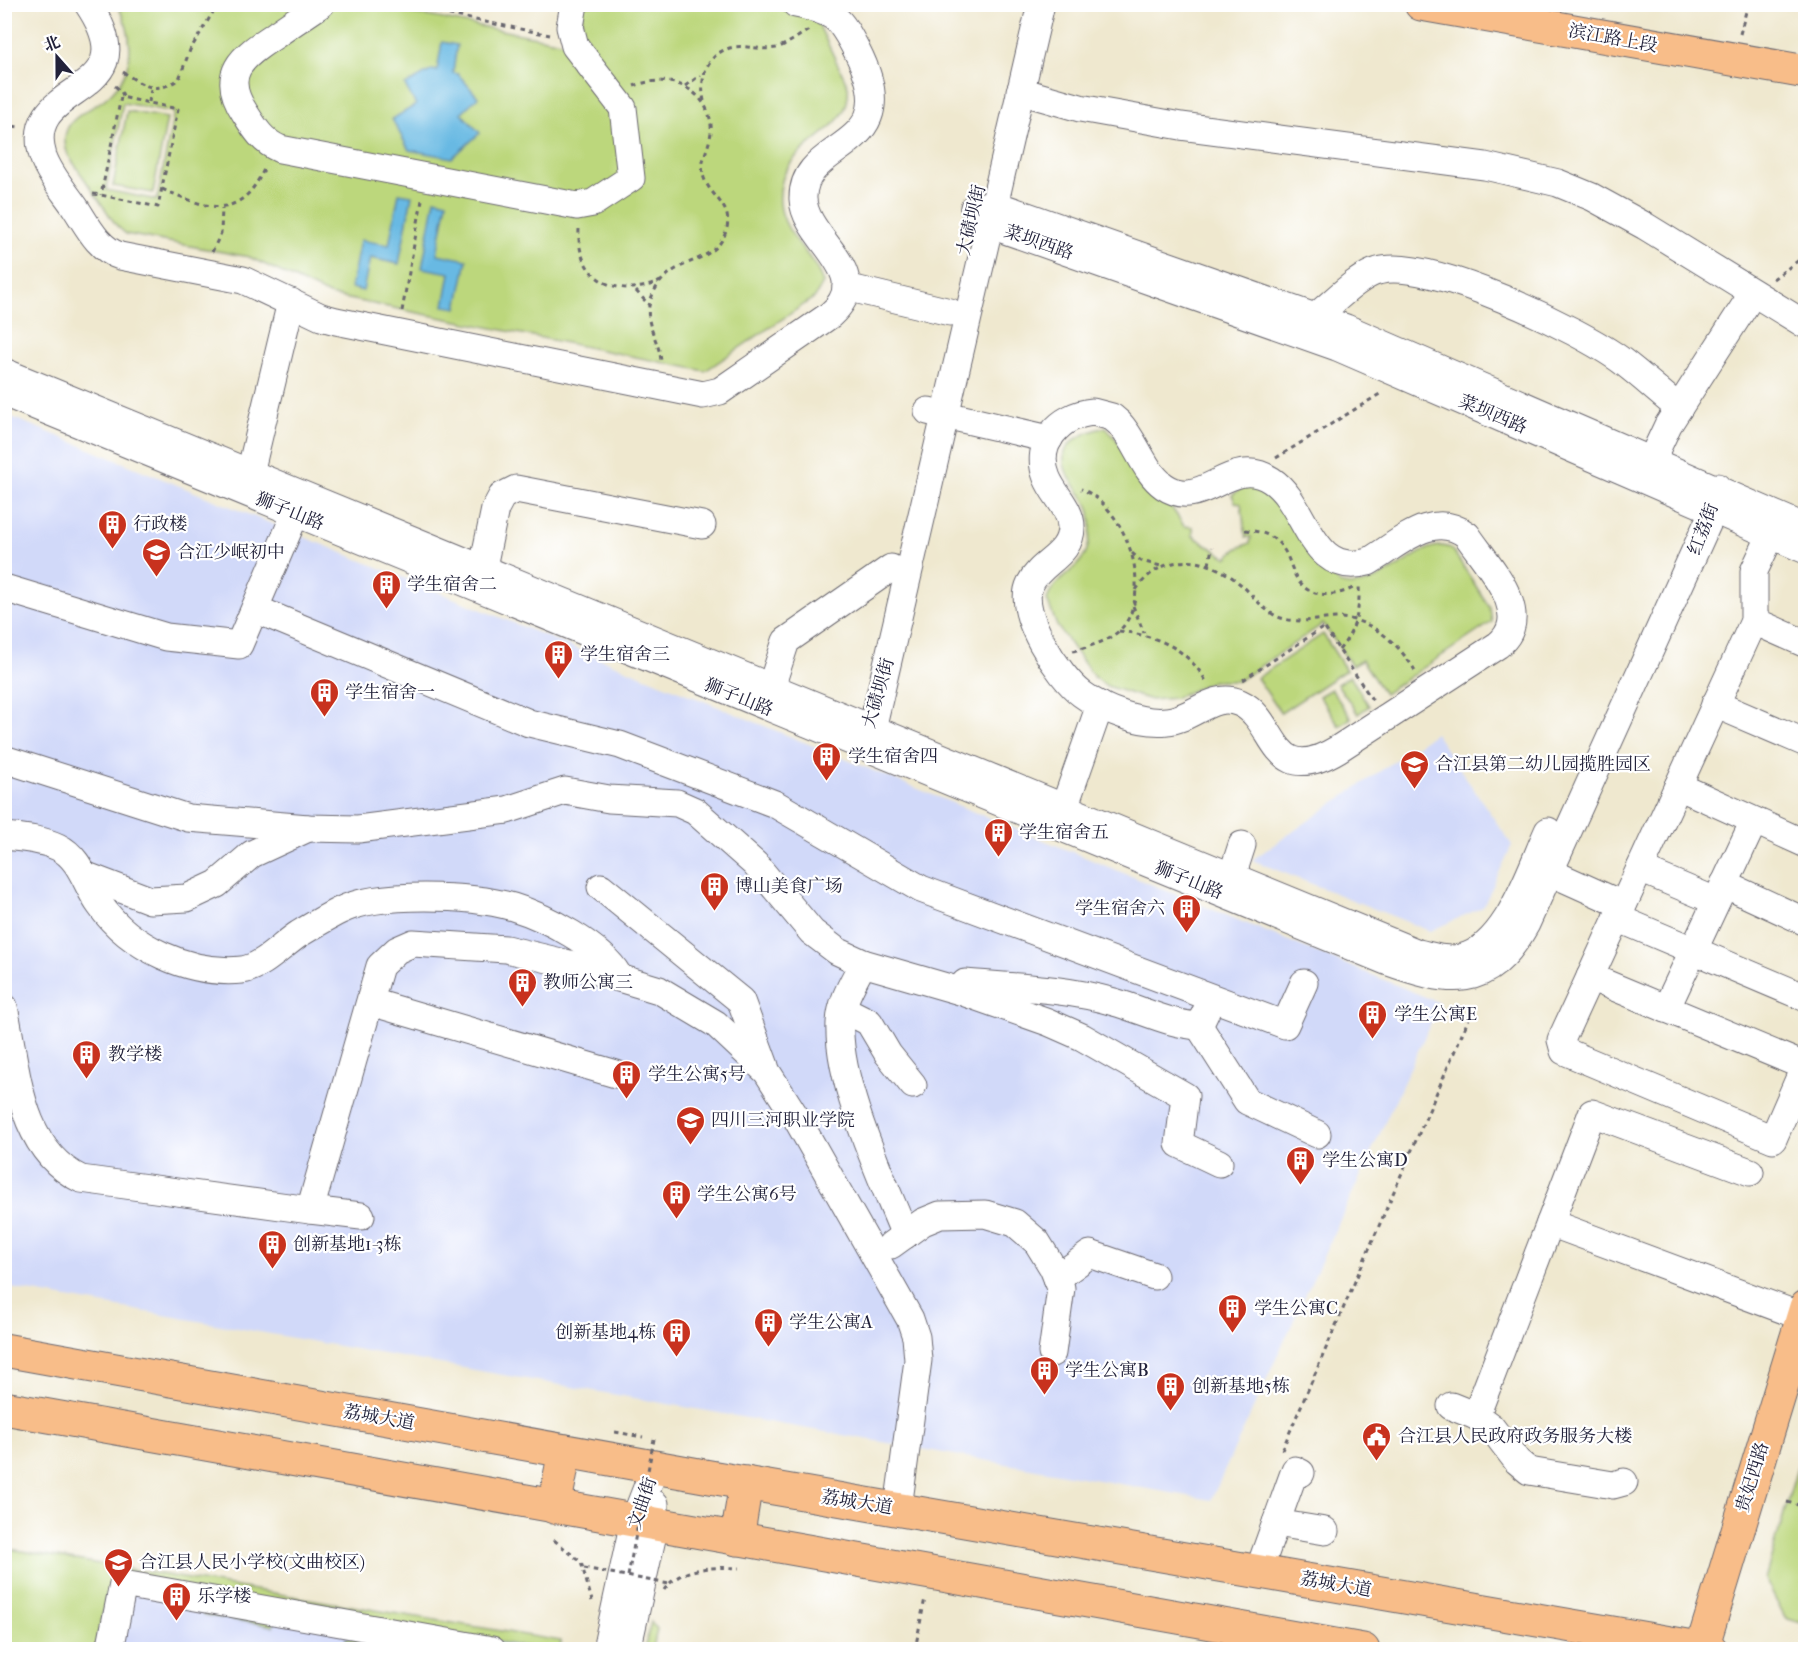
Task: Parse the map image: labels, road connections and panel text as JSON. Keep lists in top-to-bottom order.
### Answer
{
  "streets": {
    "main road": ["滨江路上段", "荔城大道", "贵妃西路"],
    "street": [
      "大碛坝街",
      "菜坝西路",
      "狮子山路",
      "红荔街",
      "文曲街"
    ]
  },
  "crossings": [
    ["大碛坝街", "菜坝西路"],
    ["大碛坝街", "狮子山路"],
    ["菜坝西路", "红荔街"],
    ["狮子山路", "红荔街"],
    ["荔城大道", "贵妃西路"],
    ["荔城大道", "文曲街"]
  ],
  "places": {
    "building": [
      "行政楼",
      "学生宿舍二",
      "学生宿舍三",
      "学生宿舍一",
      "学生宿舍四",
      "学生宿舍五",
      "博山美食广场",
      "学生宿舍六",
      "教师公寓三",
      "学生公寓E",
      "教学楼",
      "学生公寓5号",
      "学生公寓D",
      "学生公寓6号",
      "创新基地1-3栋",
      "学生公寓C",
      "学生公寓A",
      "创新基地4栋",
      "学生公寓B",
      "创新基地5栋",
      "乐学楼"
    ],
    "school or university": [
      "合江少岷初中",
      "合江县第二幼儿园揽胜园区",
      "四川三河职业学院",
      "合江县人民小学校(文曲校区)"
    ],
    "public building": ["合江县人民政府政务服务大楼"]
  },
  "north": "top"
}
